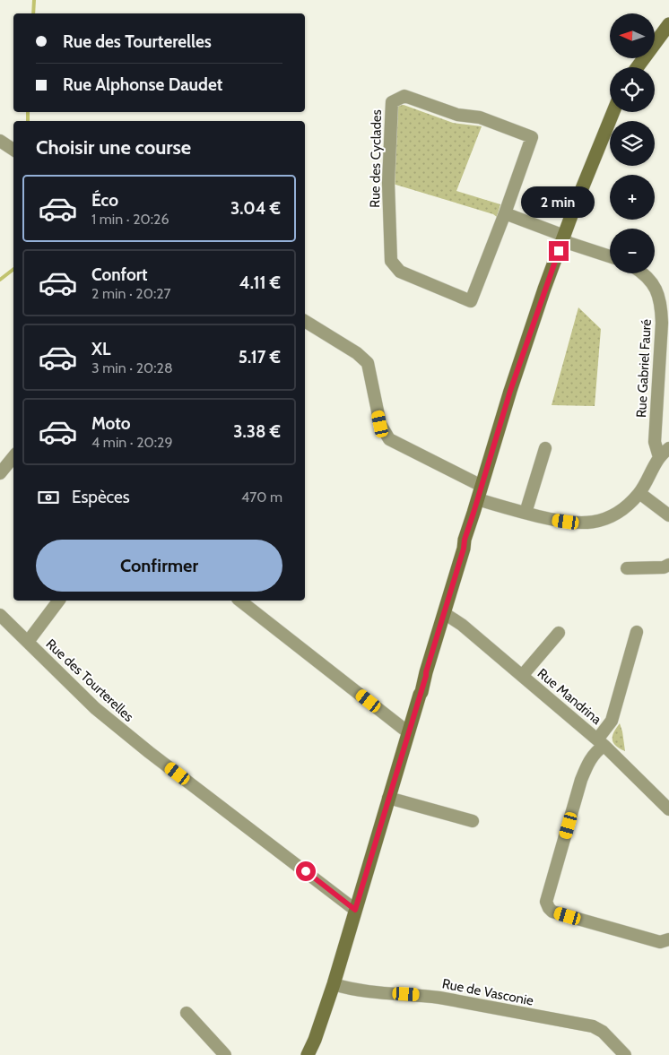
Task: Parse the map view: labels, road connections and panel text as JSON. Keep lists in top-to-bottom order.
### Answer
{
  "streets": {
    "street": [
      "Rue des Cyclades",
      "Rue Gabriel Fauré",
      "Rue des Tourterelles",
      "Rue Mandrina",
      "Rue de Vasconie"
    ]
  },
  "north": "left",
  "page": {
    "map_buttons": ["+", "−"],
    "banner": ["Rue des Tourterelles", "Rue Alphonse Daudet"],
    "heading": "Choisir une course",
    "list": [
      {
        "name": "Éco",
        "note": "1 min · 20:26",
        "value": "3.04 €"
      },
      {
        "name": "Confort",
        "note": "2 min · 20:27",
        "value": "4.11 €"
      },
      {
        "name": "XL",
        "note": "3 min · 20:28",
        "value": "5.17 €"
      },
      {
        "name": "Moto",
        "note": "4 min · 20:29",
        "value": "3.38 €"
      }
    ],
    "bubble": "2 min",
    "pay": ["Espèces", "470 m"],
    "buttons": "Confirmer"
  }
}
